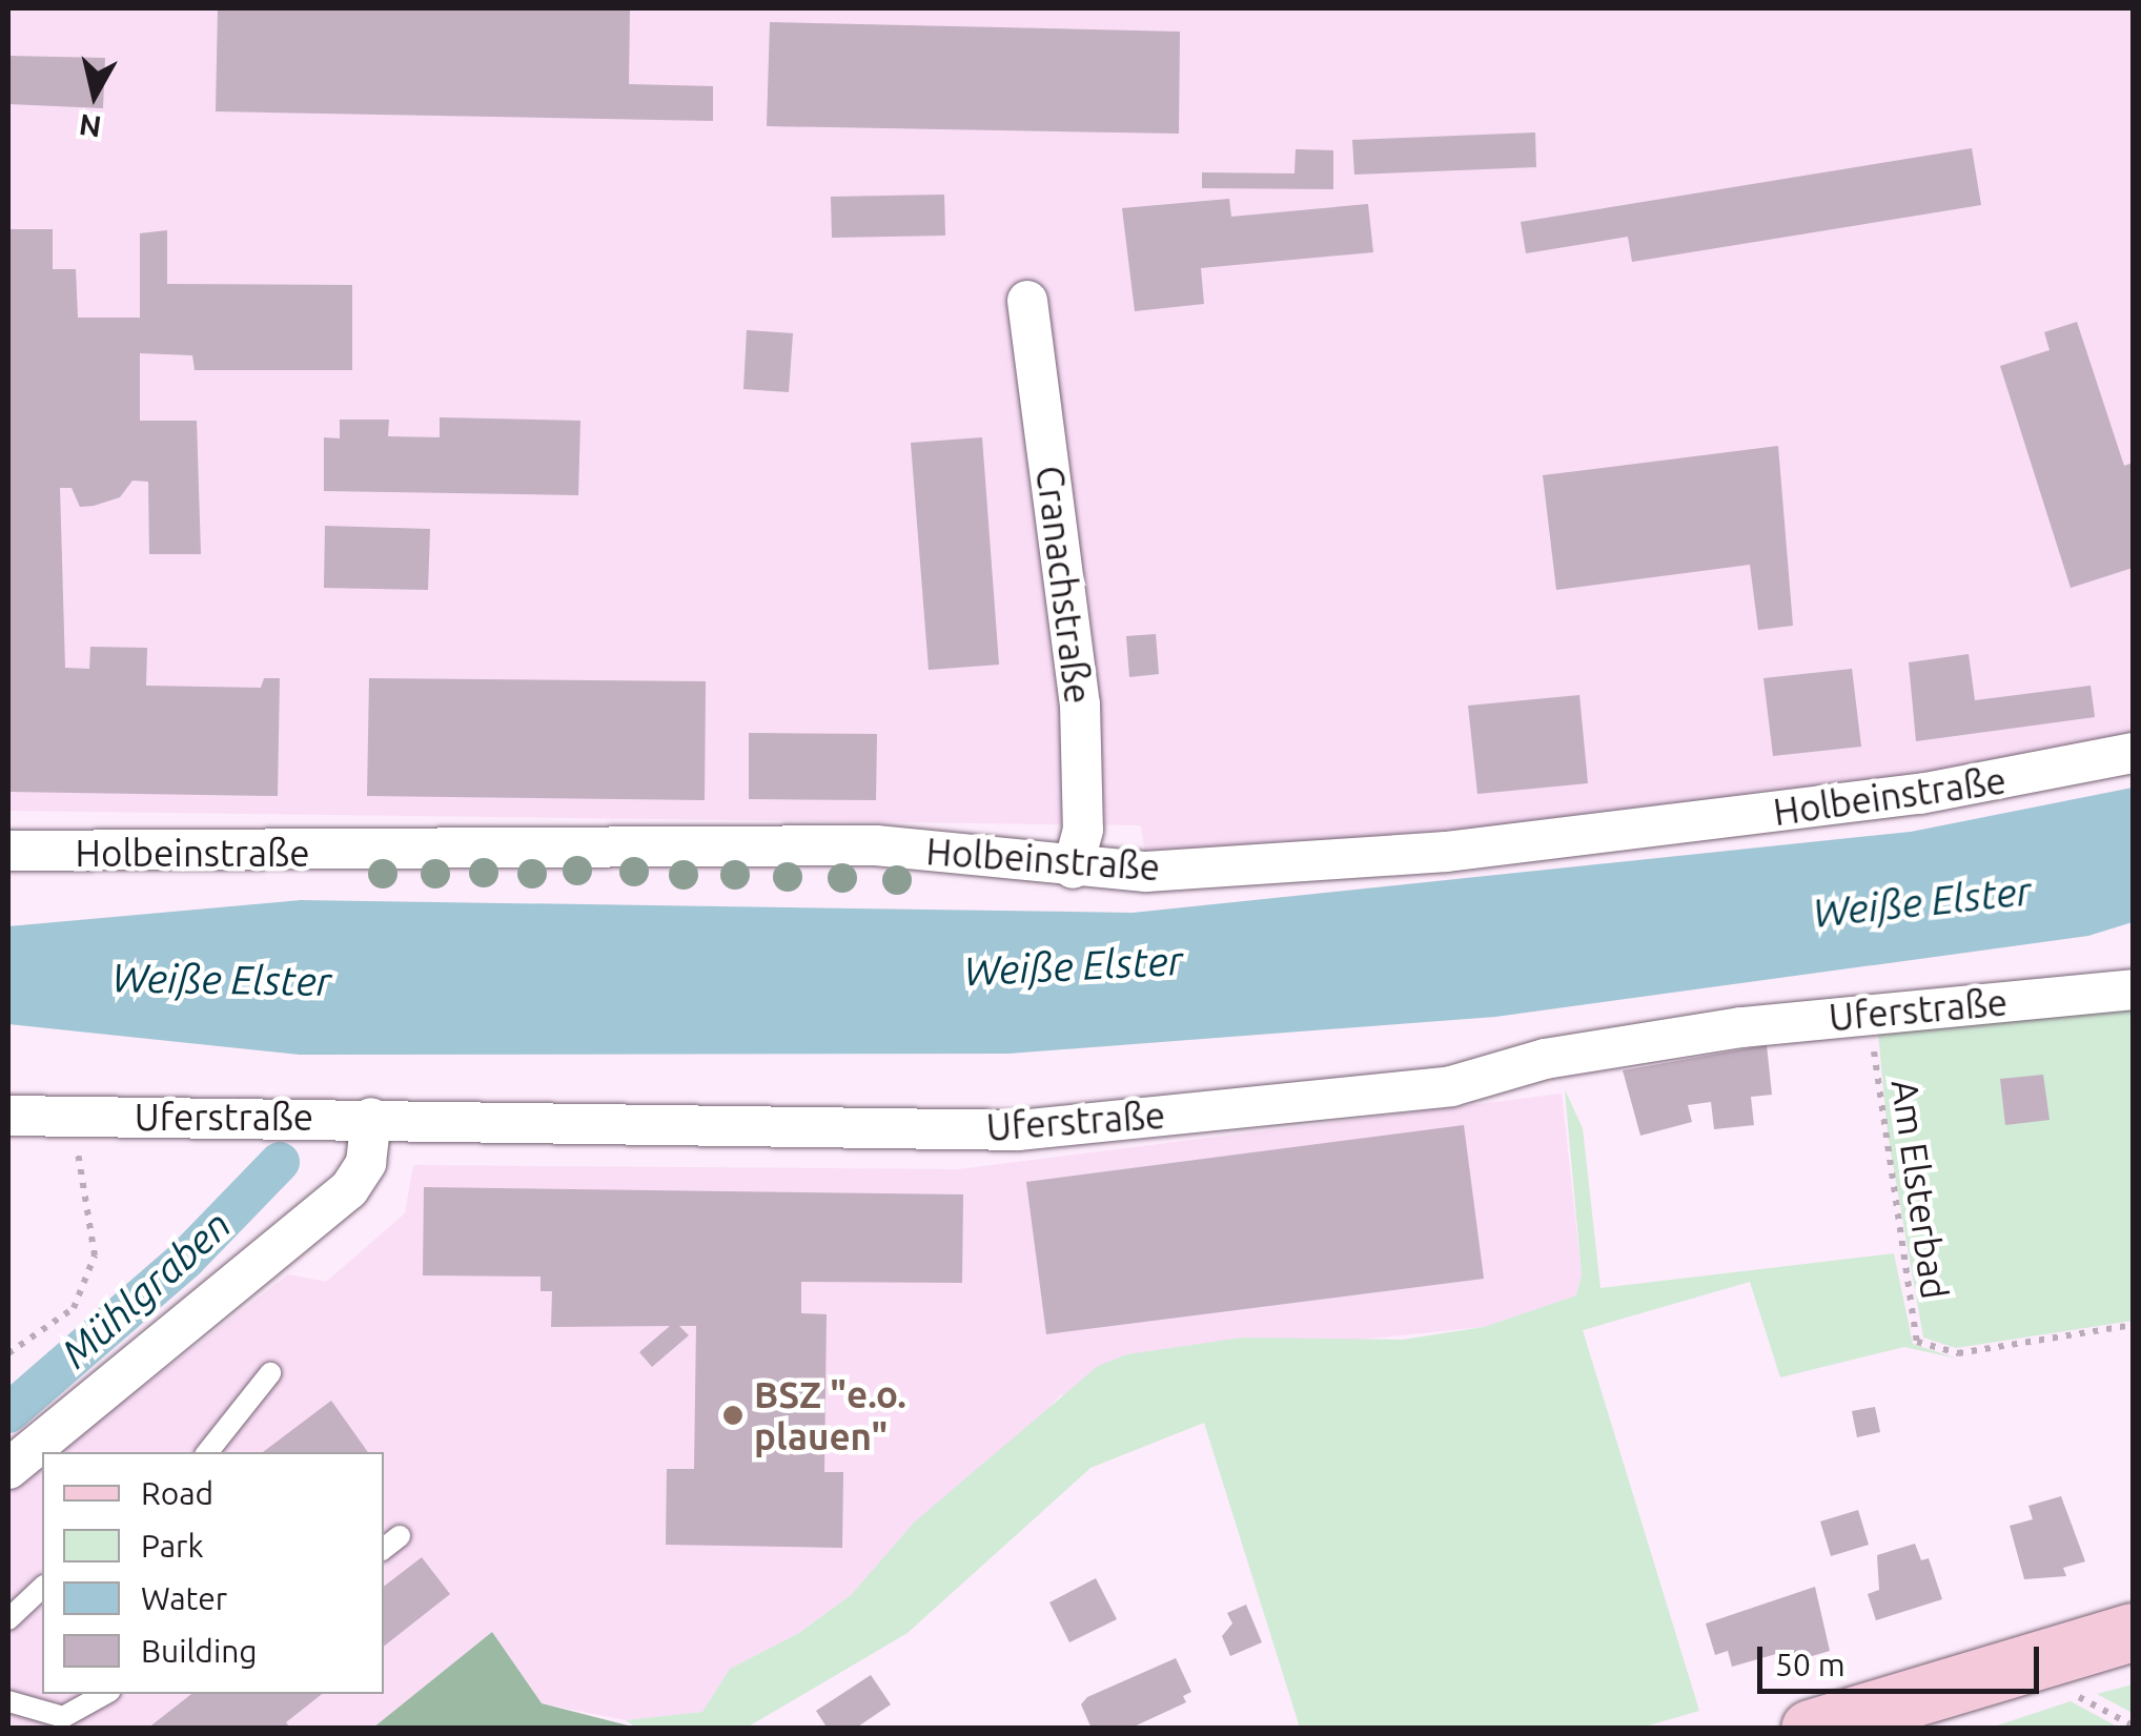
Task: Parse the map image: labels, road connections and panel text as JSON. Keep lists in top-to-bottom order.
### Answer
{
  "streets": {
    "street": ["Cranachstraße", "Holbeinstraße", "Uferstraße"],
    "path": ["Am Elsterbad"]
  },
  "crossings": [
    ["Cranachstraße", "Holbeinstraße"],
    ["Uferstraße", "Am Elsterbad"]
  ],
  "water": ["Weiße Elster", "Mühlgraben"],
  "places": ["BSZ \"e.o. plauen\""],
  "legend": [
    "Road",
    "Park",
    "Water",
    "Building"
  ],
  "scale_bar": "50 m",
  "north": "bottom"
}
